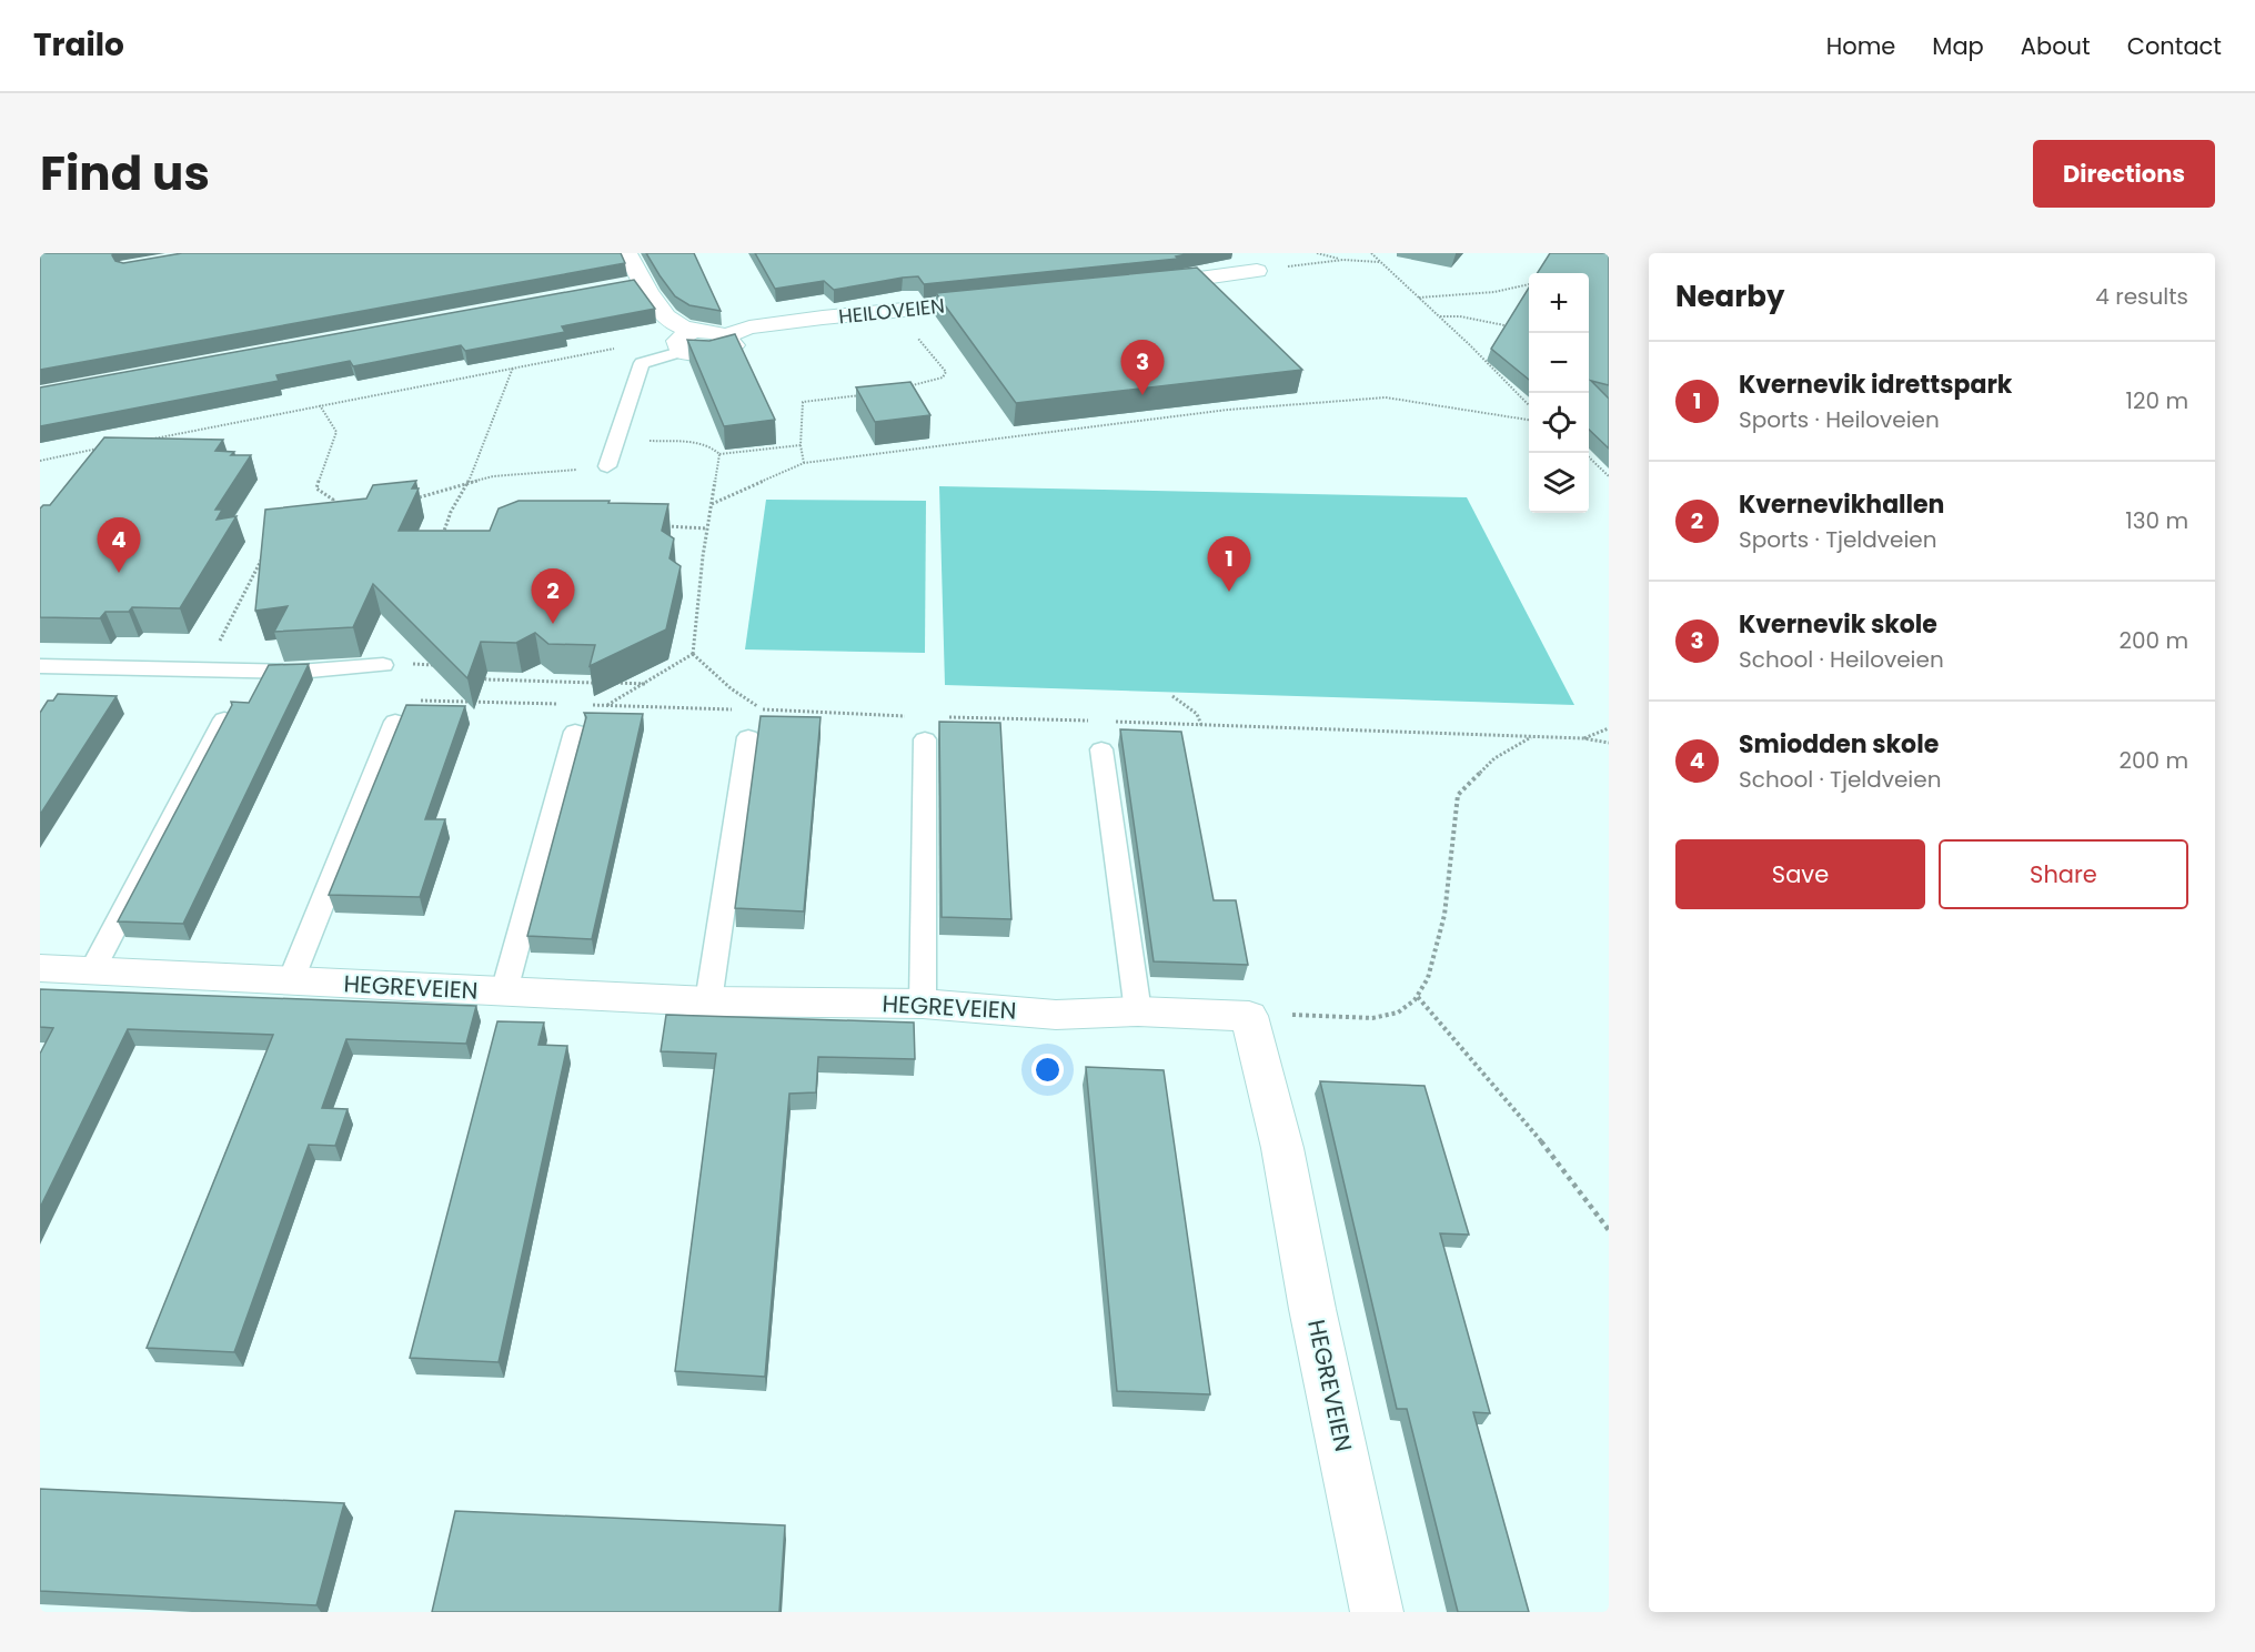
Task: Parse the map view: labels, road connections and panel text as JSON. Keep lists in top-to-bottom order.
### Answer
{
  "streets": {
    "street": ["HEILOVEIEN", "HEGREVEIEN"]
  },
  "page": {
    "header": "Trailo",
    "nav": [
      "Home",
      "Map",
      "About",
      "Contact"
    ],
    "title": "Find us",
    "buttons": [
      "Directions",
      ["Save", "Share"]
    ],
    "heading": ["Nearby", "4 results"],
    "map_buttons": ["+", "−"],
    "pins": [
      "3",
      "4",
      "1",
      "2"
    ],
    "list": [
      {
        "mark": "1",
        "name": "Kvernevik idrettspark",
        "note": "Sports · Heiloveien",
        "value": "120 m"
      },
      {
        "mark": "2",
        "name": "Kvernevikhallen",
        "note": "Sports · Tjeldveien",
        "value": "130 m"
      },
      {
        "mark": "3",
        "name": "Kvernevik skole",
        "note": "School · Heiloveien",
        "value": "200 m"
      },
      {
        "mark": "4",
        "name": "Smiodden skole",
        "note": "School · Tjeldveien",
        "value": "200 m"
      }
    ]
  }
}
